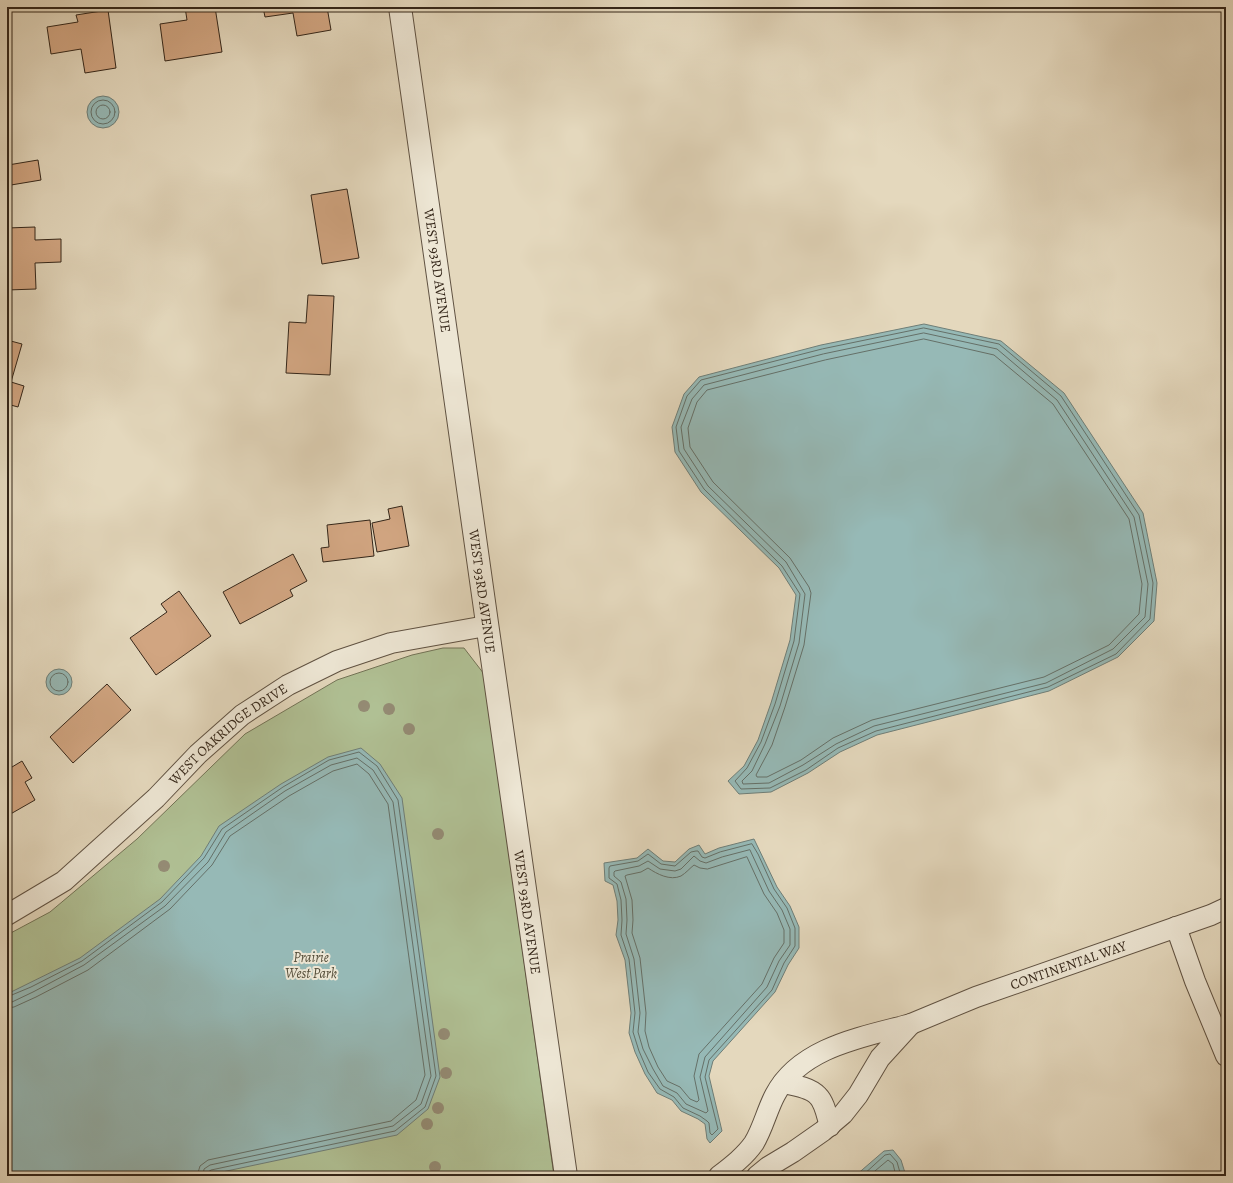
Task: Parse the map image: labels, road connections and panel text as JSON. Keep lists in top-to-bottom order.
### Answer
{
  "streets": {
    "street": ["WEST 93RD AVENUE", "WEST OAKRIDGE DRIVE", "CONTINENTAL WAY"]
  },
  "crossings": [
    ["WEST 93RD AVENUE", "WEST OAKRIDGE DRIVE"]
  ],
  "parks": ["Prairie West Park"]
}
